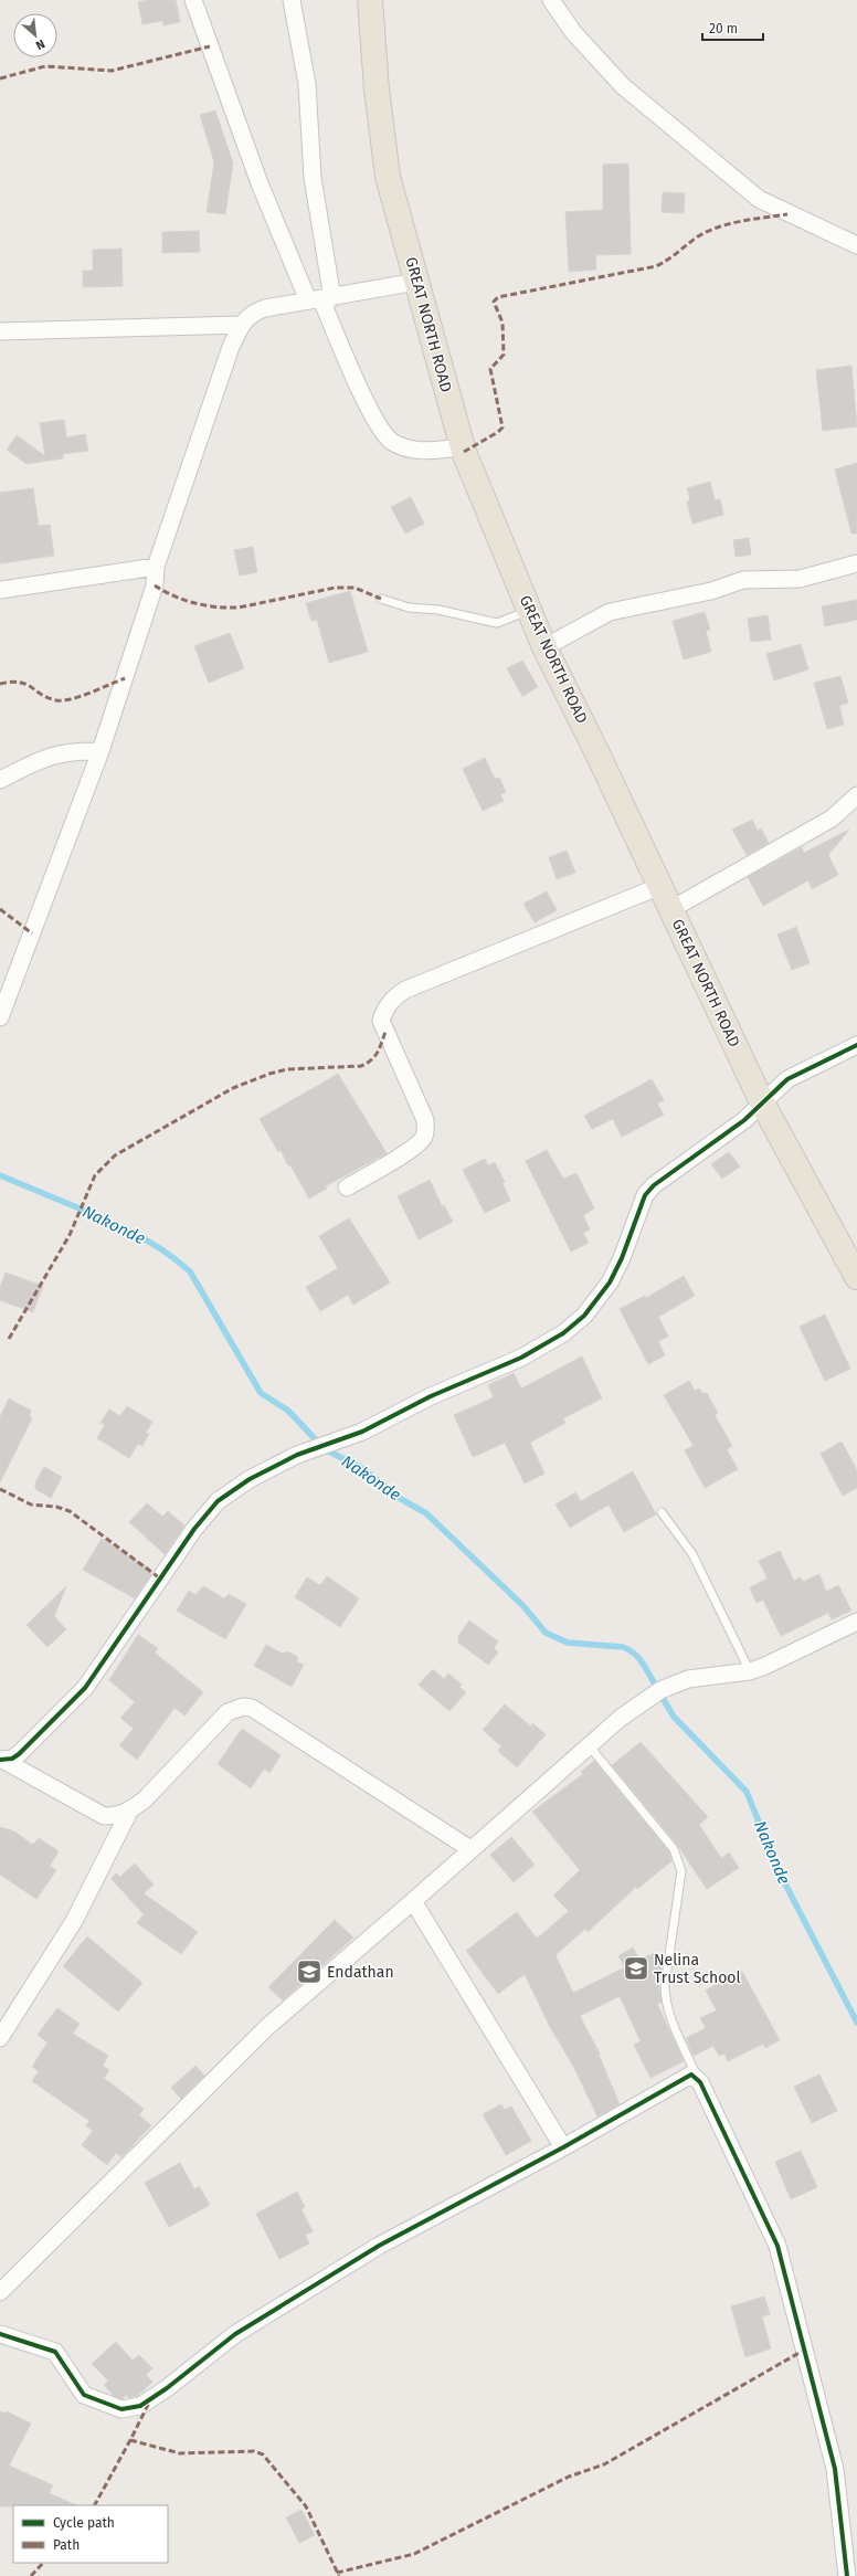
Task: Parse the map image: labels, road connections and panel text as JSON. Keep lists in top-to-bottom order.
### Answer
{
  "streets": {
    "highway": ["GREAT NORTH ROAD"]
  },
  "water": ["Nakonde"],
  "places": {
    "school or university": ["Nelina Trust School", "Endathan"]
  },
  "legend": ["Cycle path", "Path"],
  "scale_bar": "20 m",
  "north": "bottom right"
}
